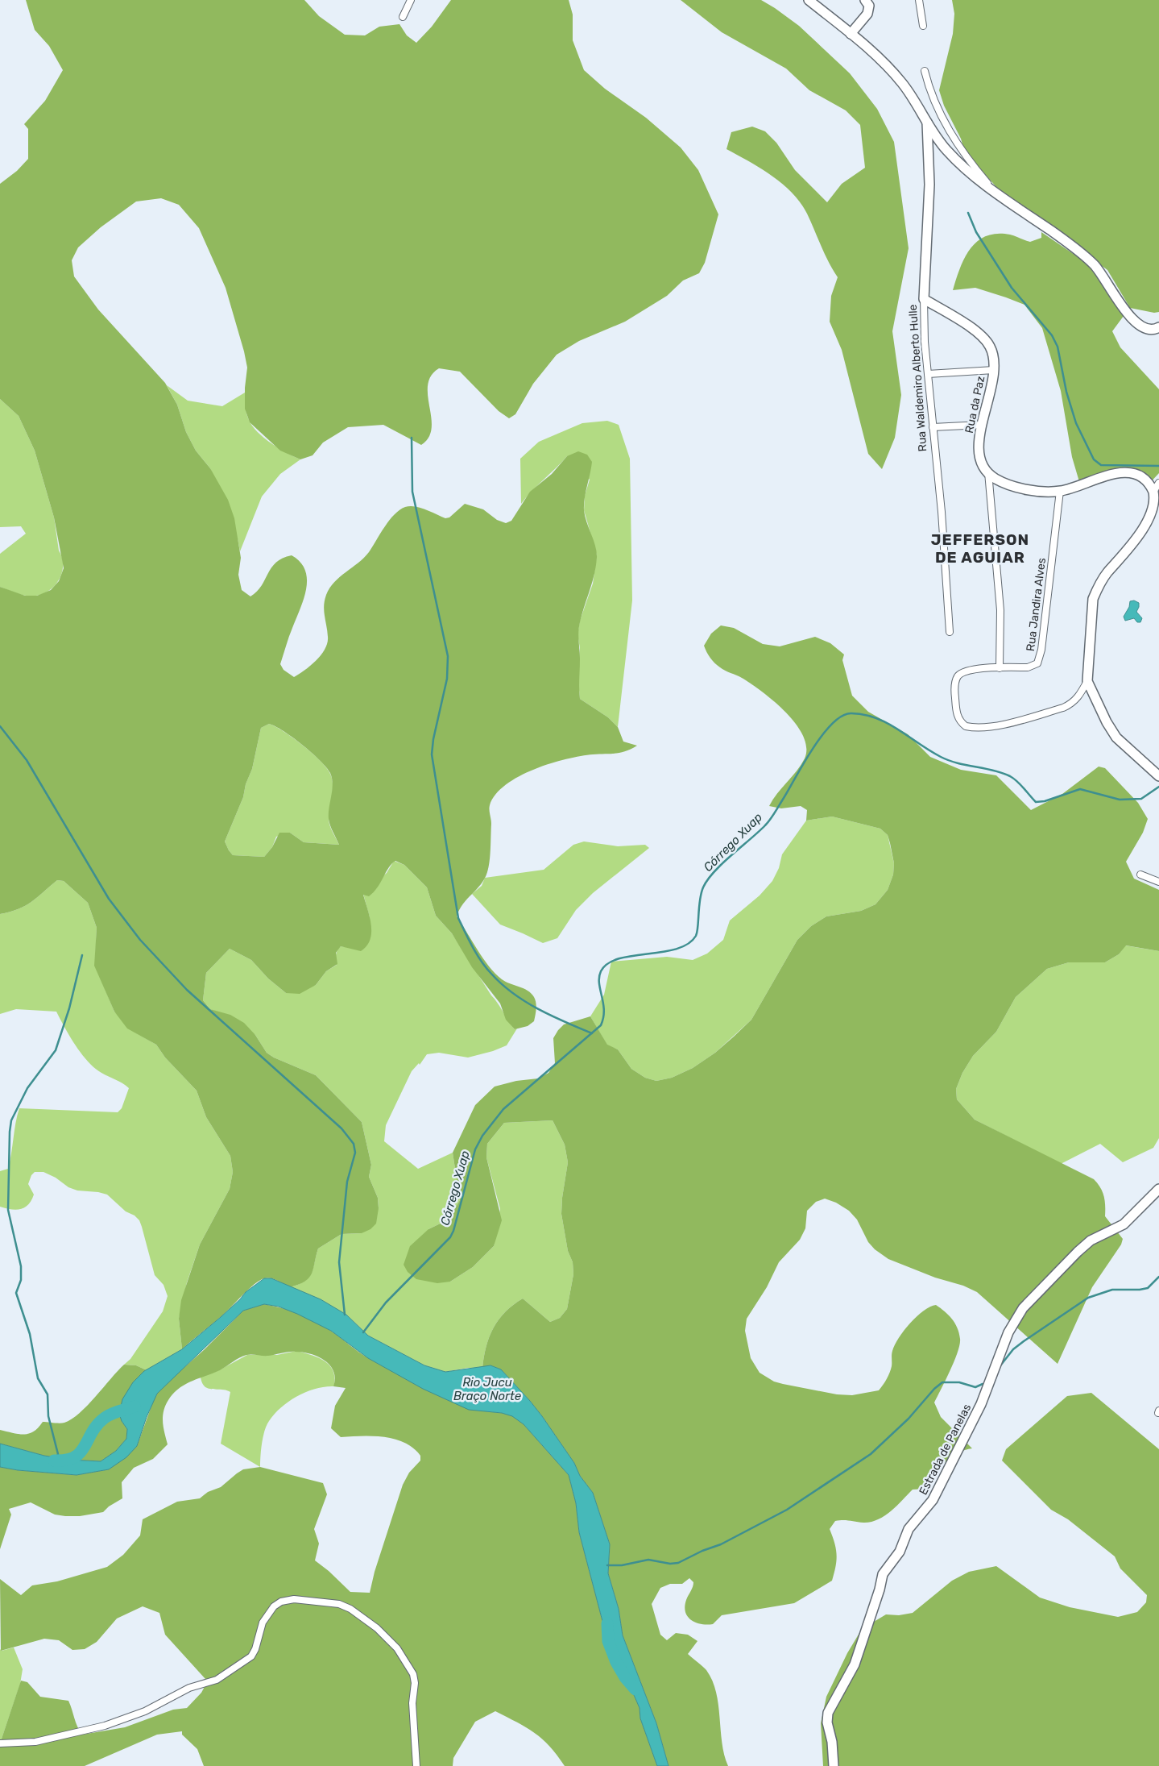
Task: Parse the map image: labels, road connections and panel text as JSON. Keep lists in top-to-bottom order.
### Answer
{
  "streets": {
    "street": [
      "Rua Waldemiro Alberto Hulle",
      "Rua da Paz",
      "Rua Jandira Alves",
      "Estrada de Panelas"
    ]
  },
  "crossings": [
    ["Rua Waldemiro Alberto Hulle", "Rua da Paz"]
  ],
  "districts": ["JEFFERSON DE AGUIAR"],
  "water": ["Córrego Xuap", "Rio Jucu Braço Norte"]
}
